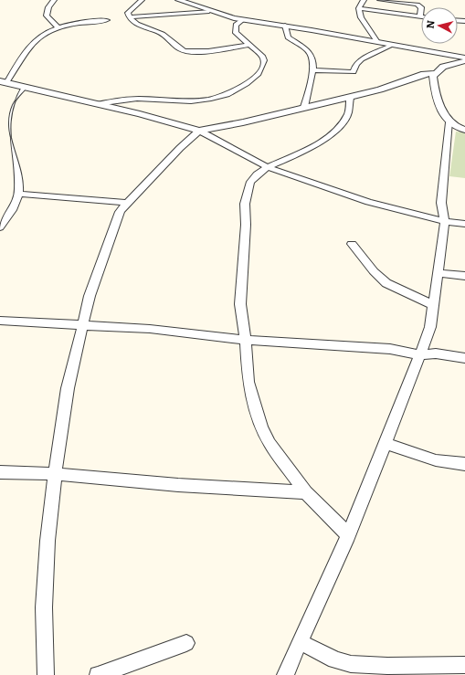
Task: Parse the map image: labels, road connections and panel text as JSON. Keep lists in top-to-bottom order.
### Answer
{
  "north": "left"
}
